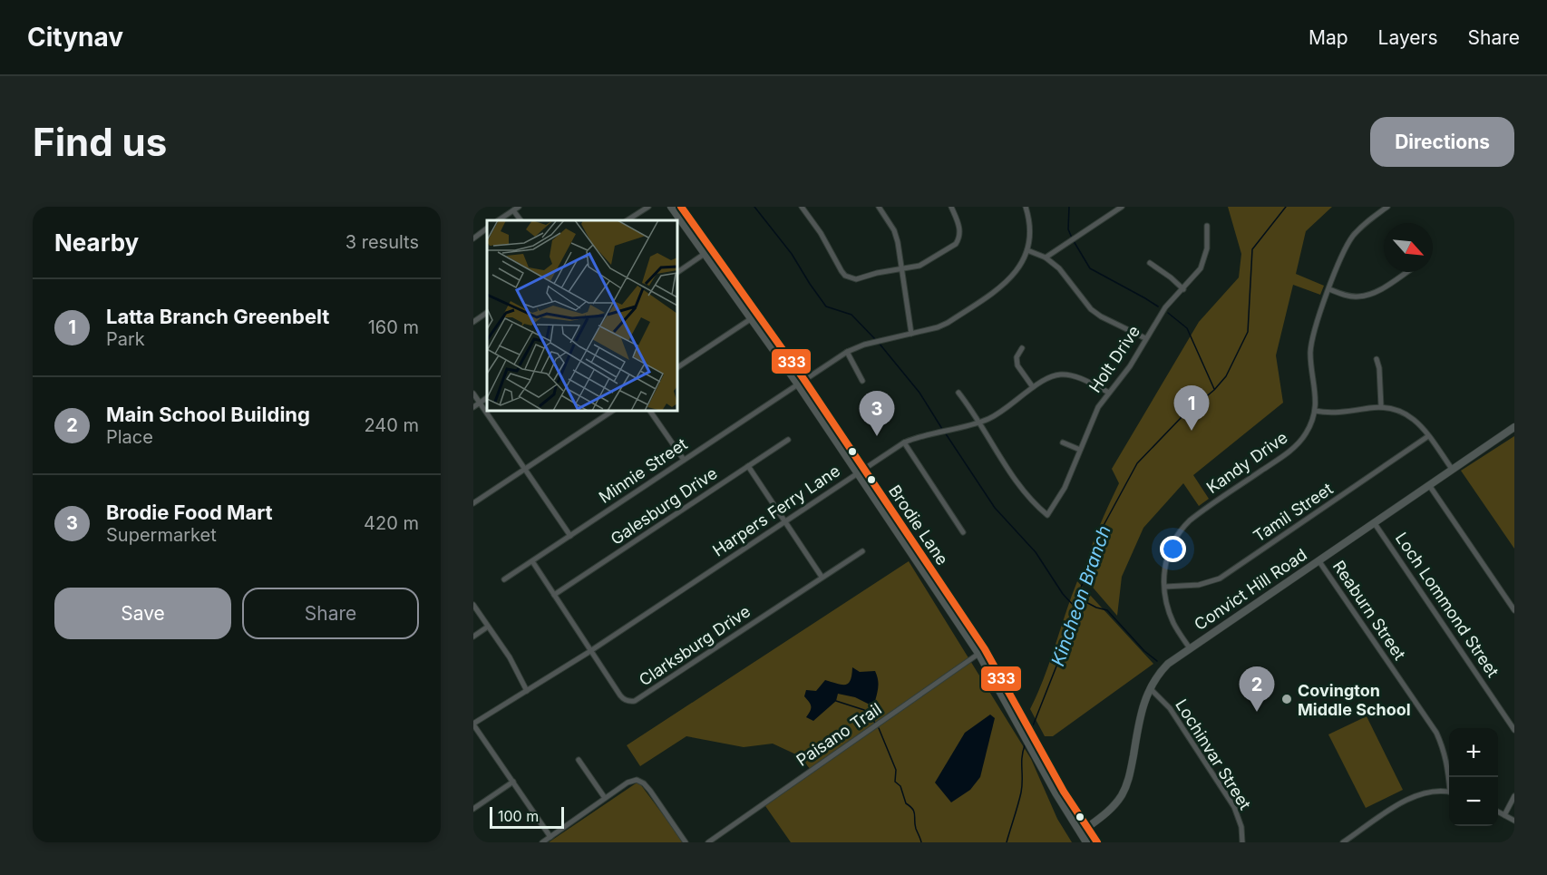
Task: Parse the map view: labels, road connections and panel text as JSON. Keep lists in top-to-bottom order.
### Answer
{
  "streets": {
    "main road": ["Brodie Lane", "Convict Hill Road"],
    "street": [
      "Holt Drive",
      "Kandy Drive",
      "Minnie Street",
      "Galesburg Drive",
      "Harpers Ferry Lane",
      "Tamil Street",
      "Loch Lommond Street",
      "Reaburn Street",
      "Clarksburg Drive",
      "Paisano Trail",
      "Lochinvar Street"
    ]
  },
  "crossings": [
    ["Holt Drive", "Harpers Ferry Lane"],
    ["Kandy Drive", "Tamil Street"],
    ["Kandy Drive", "Convict Hill Road"],
    ["Minnie Street", "Brodie Lane"],
    ["Minnie Street", "Clarksburg Drive"],
    ["Galesburg Drive", "Clarksburg Drive"],
    ["Harpers Ferry Lane", "Brodie Lane"],
    ["Harpers Ferry Lane", "Clarksburg Drive"],
    ["Brodie Lane", "Convict Hill Road"],
    ["Brodie Lane", "Paisano Trail"],
    ["Convict Hill Road", "Loch Lommond Street"],
    ["Convict Hill Road", "Reaburn Street"],
    ["Convict Hill Road", "Lochinvar Street"]
  ],
  "water": ["Kincheon Branch"],
  "places": ["Covington Middle School"],
  "lines": ["transit line 333"],
  "scale_bar": "100 m",
  "north": "bottom right",
  "page": {
    "header": "Citynav",
    "nav": ["Map", "Layers", "Share"],
    "buttons": [
      "Directions",
      ["Save", "Share"]
    ],
    "title": "Find us",
    "heading": ["Nearby", "3 results"],
    "list": [
      {
        "mark": "1",
        "name": "Latta Branch Greenbelt",
        "note": "Park",
        "value": "160 m"
      },
      {
        "mark": "2",
        "name": "Main School Building",
        "note": "Place",
        "value": "240 m"
      },
      {
        "mark": "3",
        "name": "Brodie Food Mart",
        "note": "Supermarket",
        "value": "420 m"
      }
    ],
    "pins": ["1", "3", "2"],
    "map_buttons": ["+", "−"],
    "scale": "100 m"
  }
}
